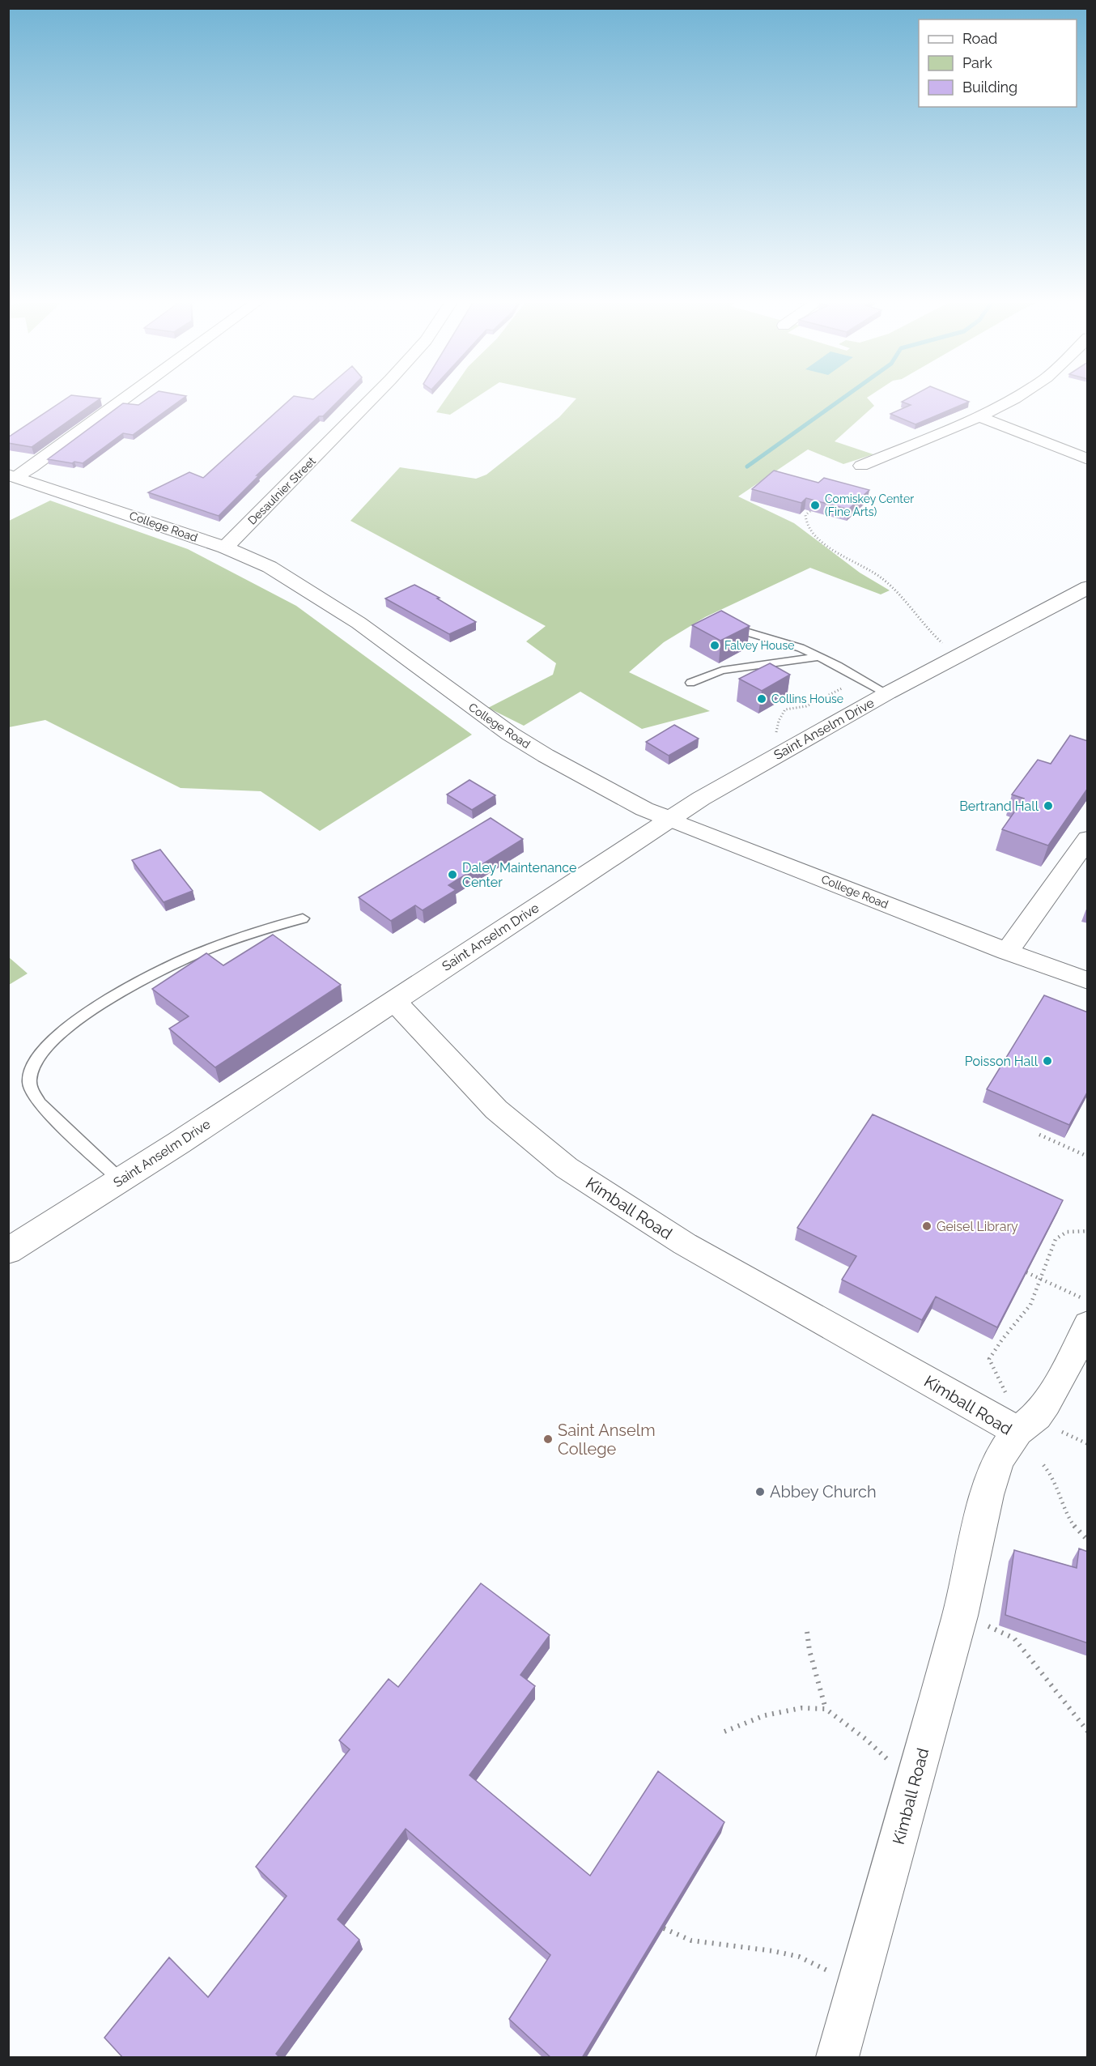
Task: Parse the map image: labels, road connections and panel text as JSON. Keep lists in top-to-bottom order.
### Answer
{
  "streets": {
    "street": [
      "Desaulnier Street",
      "College Road",
      "Saint Anselm Drive",
      "Kimball Road"
    ]
  },
  "crossings": [
    ["Desaulnier Street", "College Road"],
    ["College Road", "Saint Anselm Drive"],
    ["Saint Anselm Drive", "Kimball Road"]
  ],
  "places": [
    "Comiskey Center (Fine Arts)",
    "Falvey House",
    "Collins House",
    "Bertrand Hall",
    "Daley Maintenance Center",
    "Poisson Hall",
    "Geisel Library",
    "Saint Anselm College",
    "Abbey Church"
  ],
  "legend": ["Road", "Park", "Building"]
}
